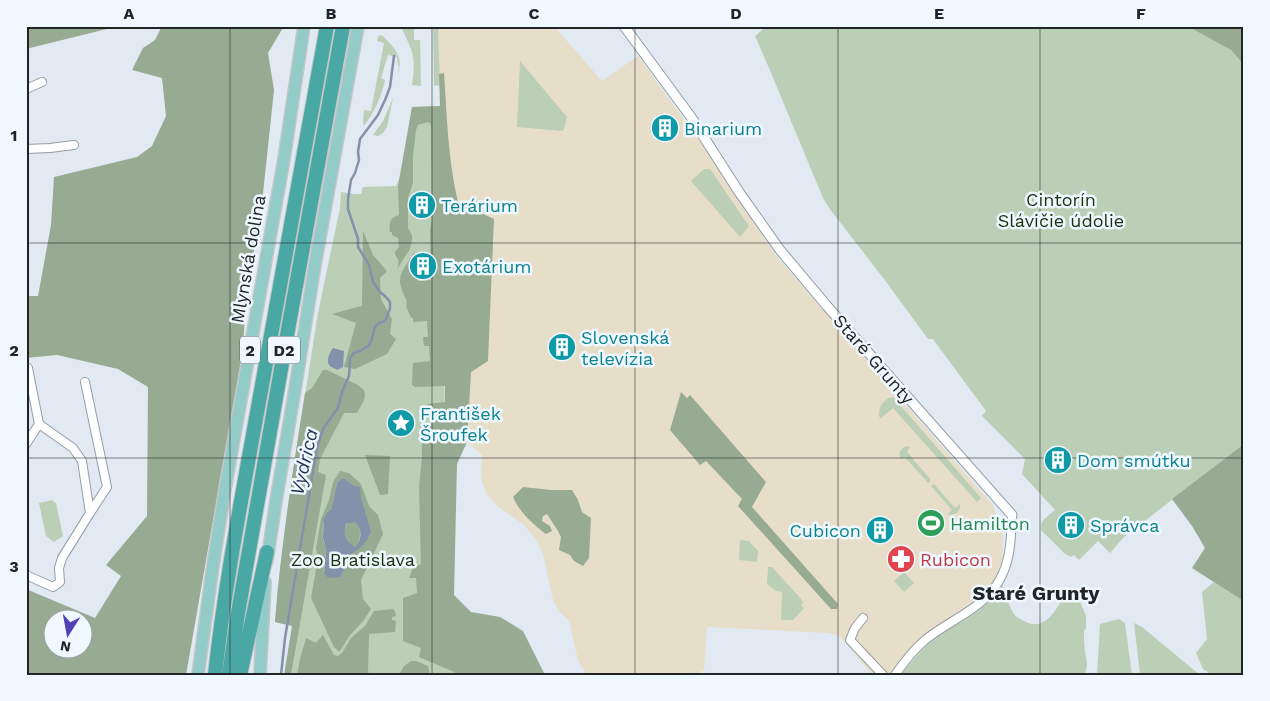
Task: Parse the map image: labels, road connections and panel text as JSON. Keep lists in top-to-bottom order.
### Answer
{
  "streets": {
    "highway": ["D2"],
    "main road": ["Mlynská dolina", "2"],
    "street": ["Staré Grunty"]
  },
  "districts": ["Staré Grunty"],
  "water": ["Vydrica"],
  "parks": ["Cintorín Slávičie údolie", "Zoo Bratislava"],
  "places": {
    "building": [
      "Binarium",
      "Terárium",
      "Exotárium",
      "Slovenská televízia",
      "Dom smútku",
      "Správca",
      "Cubicon"
    ],
    "place": ["František Šroufek"],
    "sports": ["Hamilton"],
    "pharmacy": ["Rubicon"]
  },
  "north": "bottom",
  "grid": {
    "columns": [
      "A",
      "B",
      "C",
      "D",
      "E",
      "F"
    ],
    "rows": ["1", "2", "3"]
  }
}
